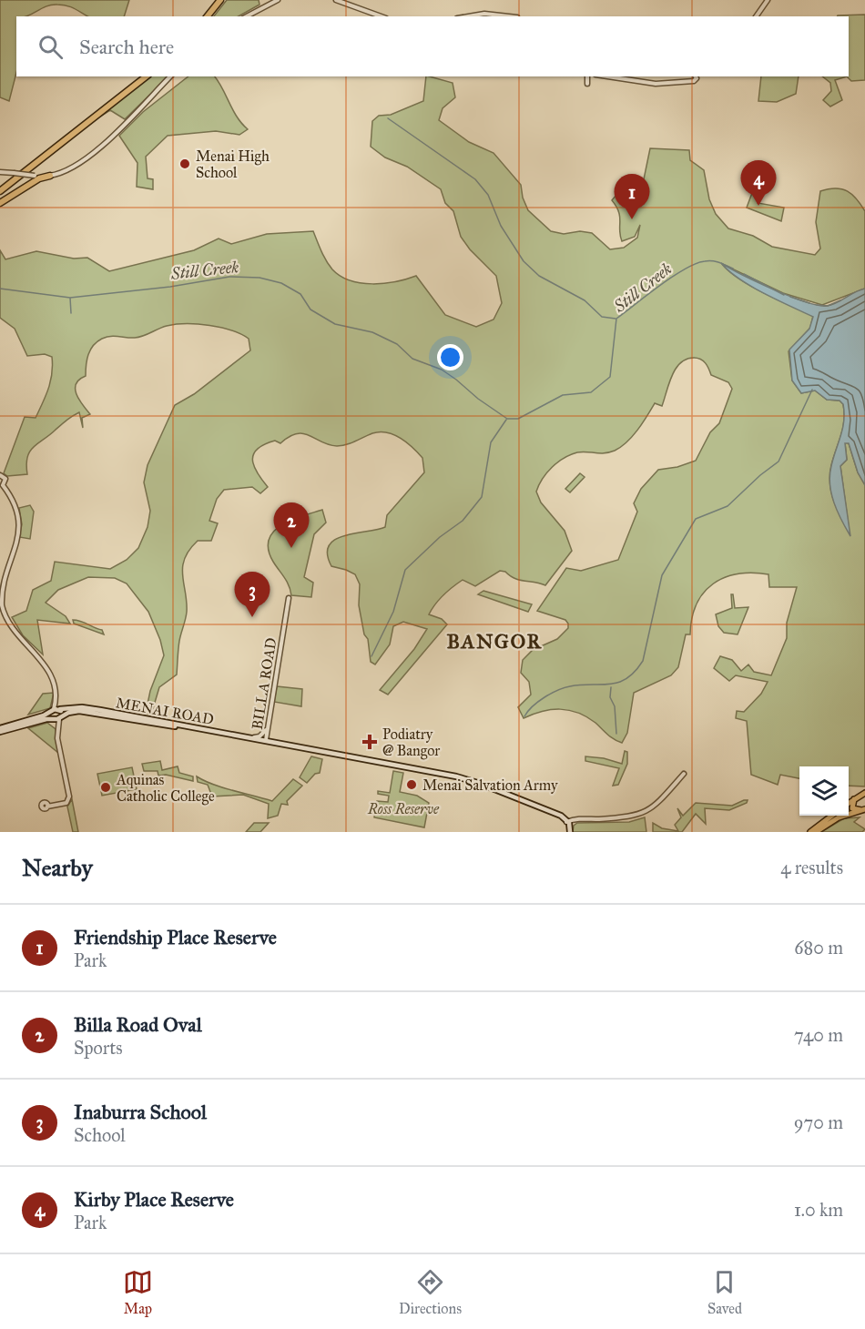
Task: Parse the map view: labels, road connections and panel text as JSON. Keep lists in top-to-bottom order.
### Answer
{
  "streets": {
    "main road": ["MENAI ROAD"],
    "street": ["BILLA ROAD"]
  },
  "crossings": [
    ["BILLA ROAD", "MENAI ROAD"]
  ],
  "districts": ["BANGOR"],
  "water": ["Still Creek"],
  "parks": ["Ross Reserve"],
  "places": {
    "other": ["Menai High School", "Menai Salvation Army", "Aquinas Catholic College"],
    "health": ["Podiatry @ Bangor"]
  },
  "page": {
    "search": "Search here",
    "pins": [
      "4",
      "1",
      "2",
      "3"
    ],
    "heading": ["Nearby", "4 results"],
    "list": [
      {
        "mark": "1",
        "name": "Friendship Place Reserve",
        "note": "Park",
        "value": "680 m"
      },
      {
        "mark": "2",
        "name": "Billa Road Oval",
        "note": "Sports",
        "value": "740 m"
      },
      {
        "mark": "3",
        "name": "Inaburra School",
        "note": "School",
        "value": "970 m"
      },
      {
        "mark": "4",
        "name": "Kirby Place Reserve",
        "note": "Park",
        "value": "1.0 km"
      }
    ],
    "nav": ["Map", "Directions", "Saved"]
  }
}
